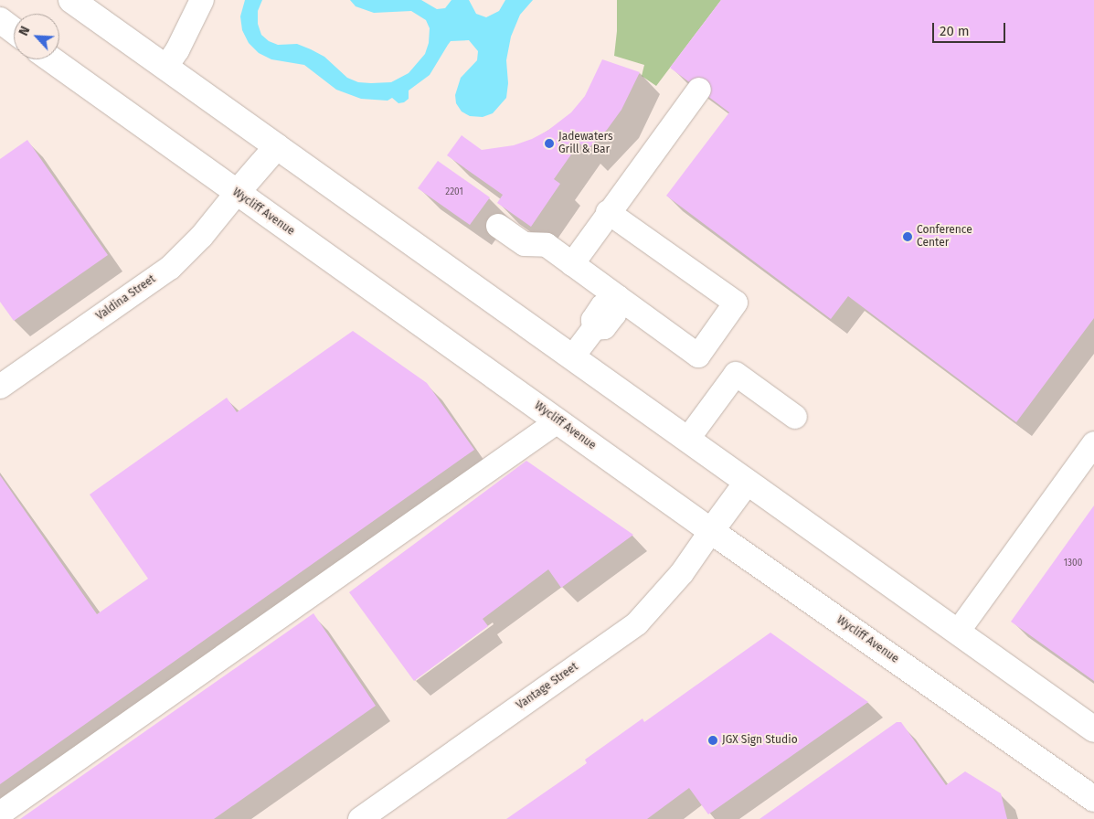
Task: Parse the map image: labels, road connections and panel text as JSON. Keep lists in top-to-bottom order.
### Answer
{
  "streets": {
    "main road": ["Wycliff Avenue"],
    "street": ["Valdina Street", "Vantage Street"]
  },
  "crossings": [
    ["Wycliff Avenue", "Valdina Street"],
    ["Wycliff Avenue", "Vantage Street"]
  ],
  "places": ["Jadewaters Grill & Bar", "Conference Center", "JGX Sign Studio"],
  "house_numbers": ["2201", "1300"],
  "scale_bar": "20 m",
  "north": "top left"
}
